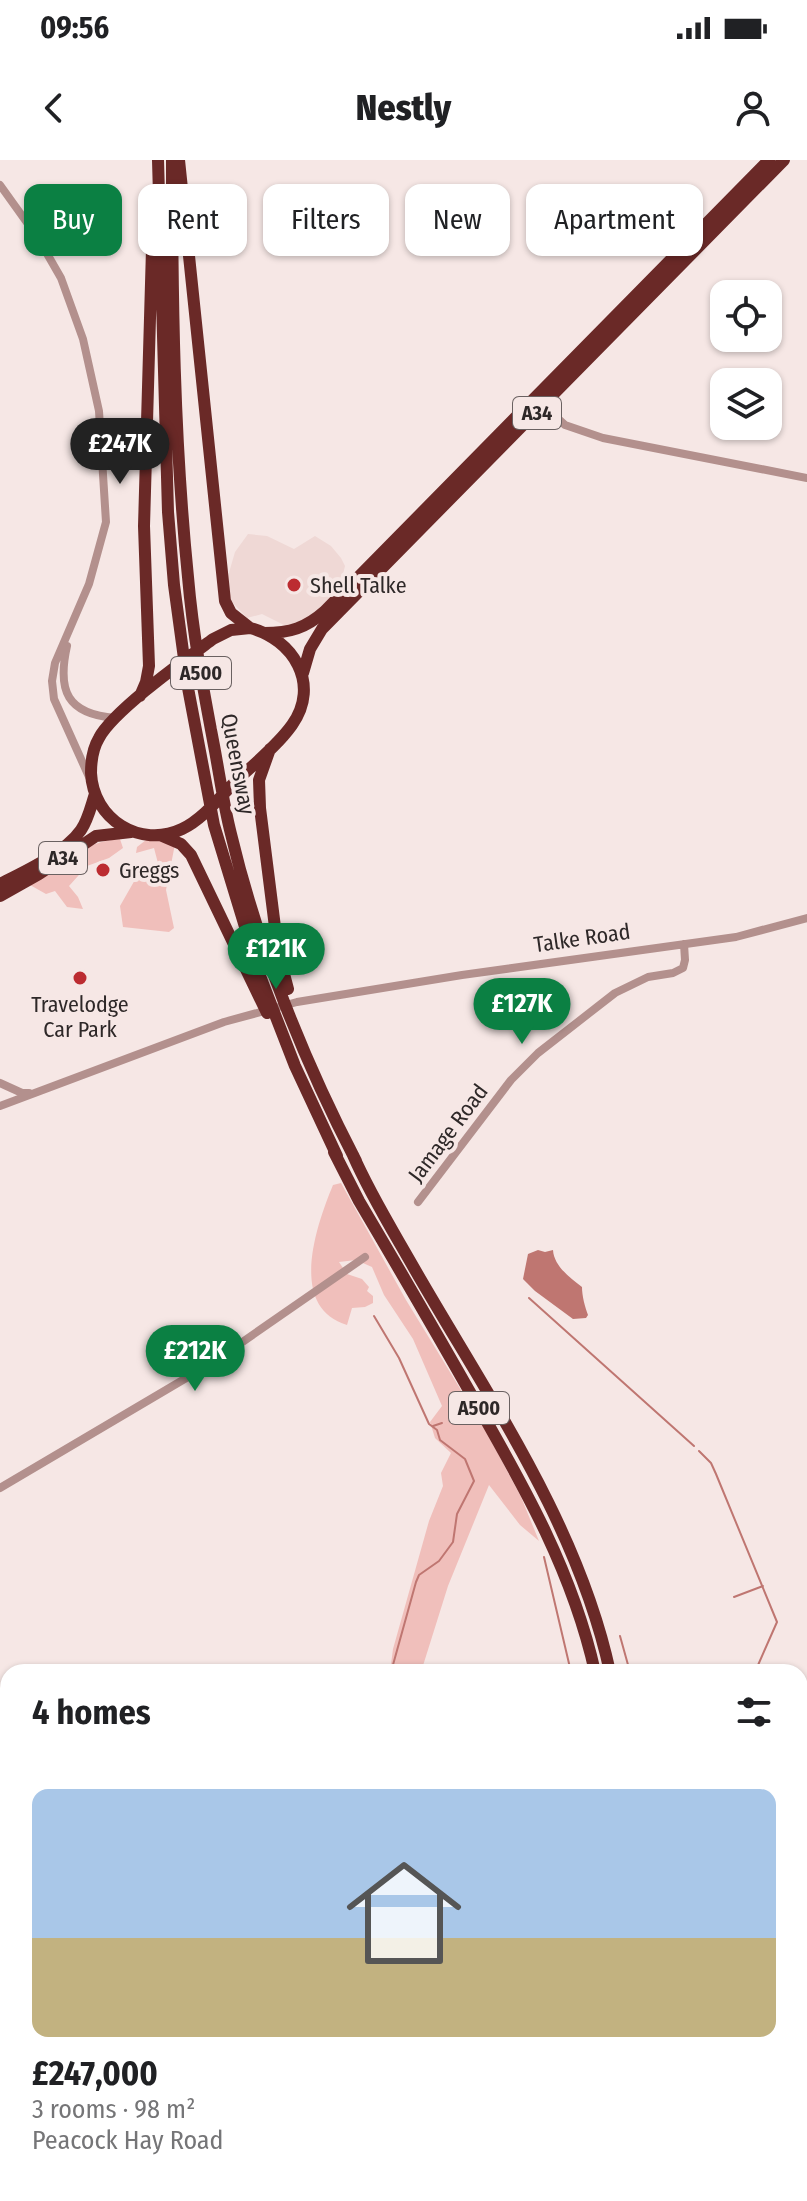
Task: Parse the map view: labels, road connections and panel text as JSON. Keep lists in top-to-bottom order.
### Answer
{
  "streets": {
    "highway": ["A34", "A500", "Queensway"],
    "street": ["Talke Road", "Jamage Road"]
  },
  "crossings": [
    ["A500", "Queensway"],
    ["Talke Road", "Jamage Road"]
  ],
  "places": ["Shell Talke", "Greggs", "Travelodge Car Park"],
  "page": {
    "status": "09:56",
    "header": "Nestly",
    "chip": [
      "Buy",
      "Rent",
      "Filters",
      "New",
      "Apartment"
    ],
    "price": [
      "£247K",
      "£121K",
      "£127K",
      "£212K"
    ],
    "heading": "4 homes",
    "list": [
      {
        "name": "£247,000",
        "note": "3 rooms · 98 m² · Peacock Hay Road"
      }
    ]
  }
}
